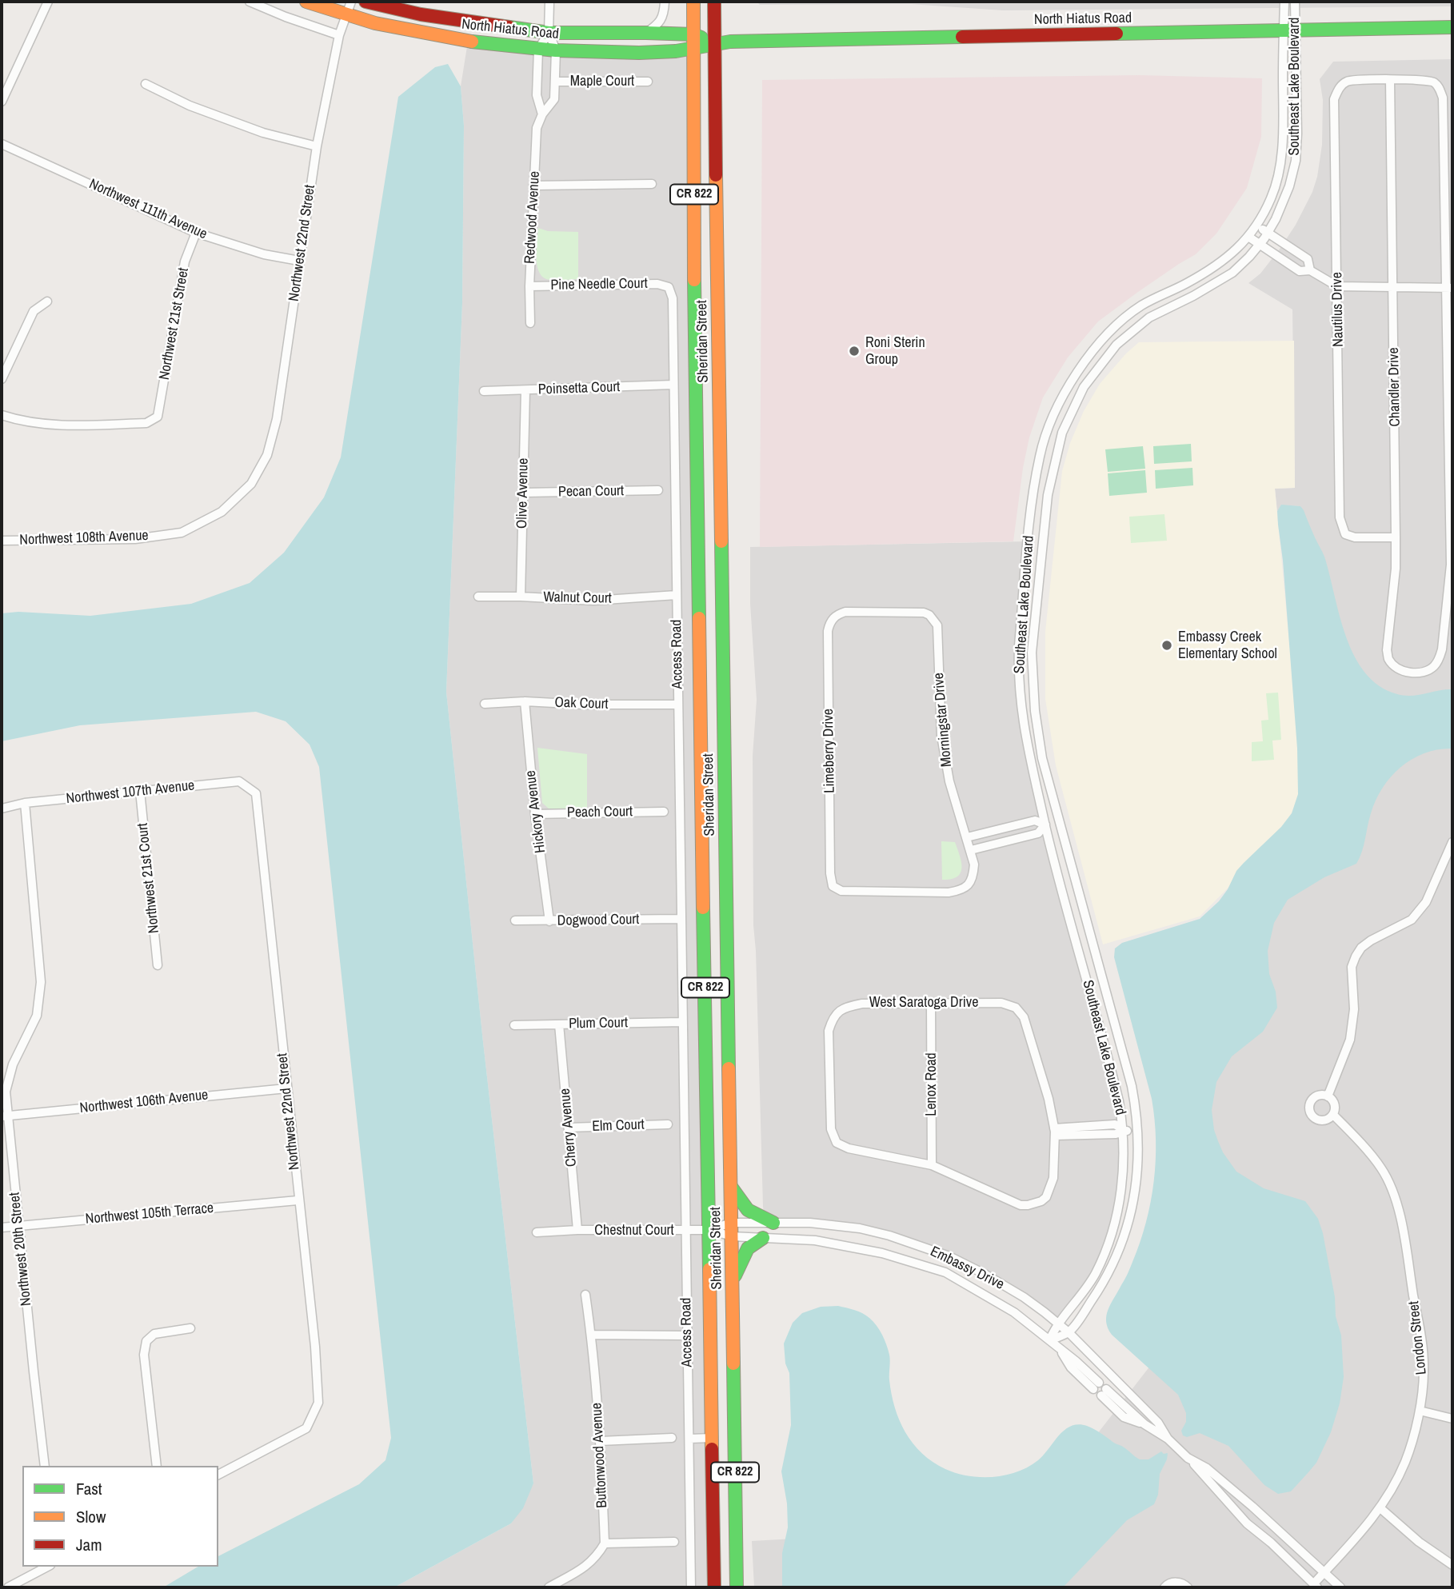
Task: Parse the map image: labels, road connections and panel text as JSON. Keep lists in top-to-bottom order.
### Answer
{
  "streets": {
    "main road": ["North Hiatus Road", "CR 822", "Sheridan Street"],
    "street": [
      "Maple Court",
      "Southeast Lake Boulevard",
      "Northwest 111th Avenue",
      "Redwood Avenue",
      "Northwest 22nd Street",
      "Pine Needle Court",
      "Nautilus Drive",
      "Northwest 21st Street",
      "Chandler Drive",
      "Poinsetta Court",
      "Pecan Court",
      "Olive Avenue",
      "Northwest 108th Avenue",
      "Walnut Court",
      "Access Road",
      "Oak Court",
      "Morningstar Drive",
      "Limeberry Drive",
      "Northwest 107th Avenue",
      "Hickory Avenue",
      "Peach Court",
      "Northwest 21st Court",
      "Dogwood Court",
      "West Saratoga Drive",
      "Plum Court",
      "Lenox Road",
      "Northwest 106th Avenue",
      "Elm Court",
      "Cherry Avenue",
      "Northwest 105th Terrace",
      "Chestnut Court",
      "Northwest 20th Street",
      "Embassy Drive",
      "London Street",
      "Buttonwood Avenue"
    ]
  },
  "crossings": [
    ["North Hiatus Road", "Southeast Lake Boulevard"],
    ["North Hiatus Road", "Redwood Avenue"],
    ["North Hiatus Road", "Northwest 22nd Street"],
    ["North Hiatus Road", "Sheridan Street"],
    ["Maple Court", "Redwood Avenue"],
    ["Southeast Lake Boulevard", "Embassy Drive"],
    ["Northwest 111th Avenue", "Northwest 22nd Street"],
    ["Northwest 111th Avenue", "Northwest 21st Street"],
    ["Redwood Avenue", "Pine Needle Court"],
    ["Northwest 22nd Street", "Northwest 108th Avenue"],
    ["Northwest 22nd Street", "Northwest 107th Avenue"],
    ["Northwest 22nd Street", "Northwest 106th Avenue"],
    ["Northwest 22nd Street", "Northwest 105th Terrace"],
    ["Pine Needle Court", "Access Road"],
    ["Nautilus Drive", "Chandler Drive"],
    ["Sheridan Street", "Chestnut Court"],
    ["Sheridan Street", "Embassy Drive"],
    ["Poinsetta Court", "Olive Avenue"],
    ["Poinsetta Court", "Access Road"],
    ["Pecan Court", "Olive Avenue"],
    ["Olive Avenue", "Walnut Court"],
    ["Walnut Court", "Access Road"],
    ["Access Road", "Oak Court"],
    ["Access Road", "Dogwood Court"],
    ["Access Road", "Plum Court"],
    ["Access Road", "Chestnut Court"],
    ["Oak Court", "Hickory Avenue"],
    ["Morningstar Drive", "Limeberry Drive"],
    ["Northwest 107th Avenue", "Northwest 21st Court"],
    ["Northwest 107th Avenue", "Northwest 20th Street"],
    ["Hickory Avenue", "Peach Court"],
    ["Hickory Avenue", "Dogwood Court"],
    ["West Saratoga Drive", "Lenox Road"],
    ["Plum Court", "Cherry Avenue"],
    ["Northwest 106th Avenue", "Northwest 20th Street"],
    ["Elm Court", "Cherry Avenue"],
    ["Cherry Avenue", "Chestnut Court"],
    ["Northwest 105th Terrace", "Northwest 20th Street"],
    ["Chestnut Court", "Embassy Drive"],
    ["Embassy Drive", "London Street"]
  ],
  "places": ["Roni Sterin Group", "Embassy Creek Elementary School"],
  "legend": ["Fast", "Slow", "Jam"]
}
